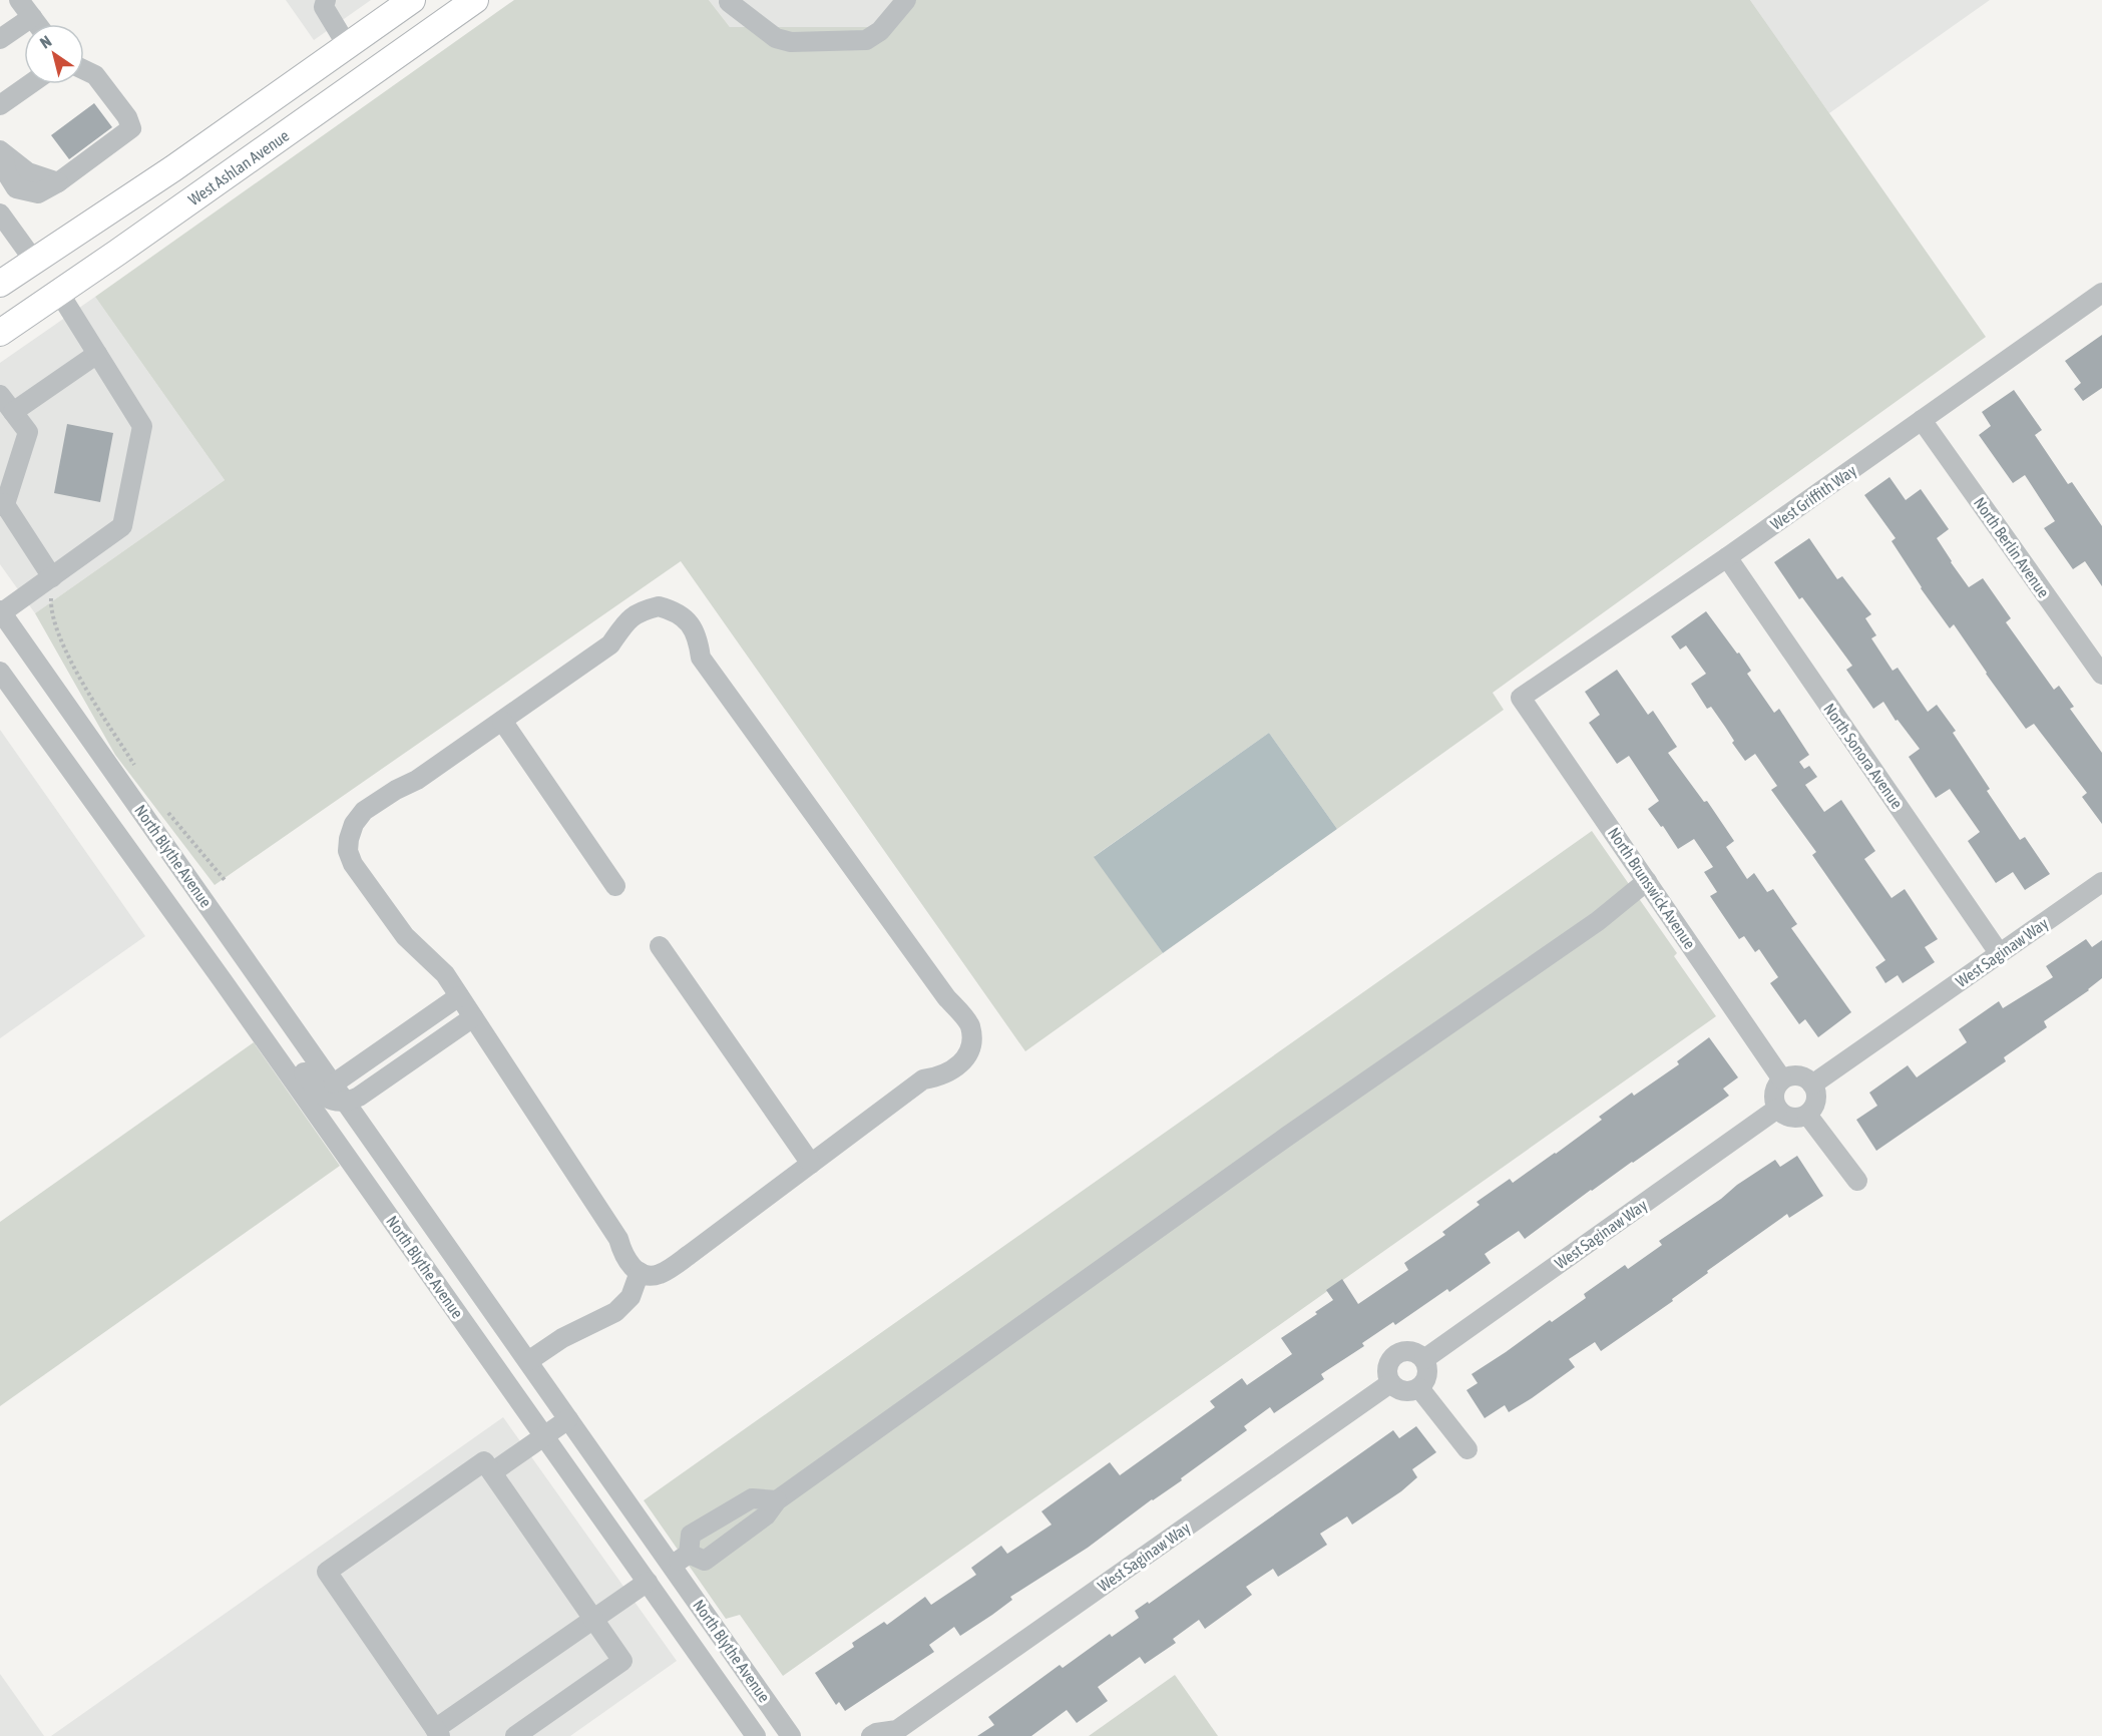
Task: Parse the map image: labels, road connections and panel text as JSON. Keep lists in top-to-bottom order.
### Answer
{
  "streets": {
    "main road": ["West Ashlan Avenue"],
    "street": [
      "West Griffith Way",
      "North Berlin Avenue",
      "North Sonora Avenue",
      "North Blythe Avenue",
      "North Brunswick Avenue",
      "West Saginaw Way"
    ]
  },
  "crossings": [
    ["West Griffith Way", "North Berlin Avenue"],
    ["West Griffith Way", "North Sonora Avenue"],
    ["West Griffith Way", "North Brunswick Avenue"],
    ["North Sonora Avenue", "West Saginaw Way"],
    ["North Brunswick Avenue", "West Saginaw Way"]
  ],
  "north": "top left"
}
